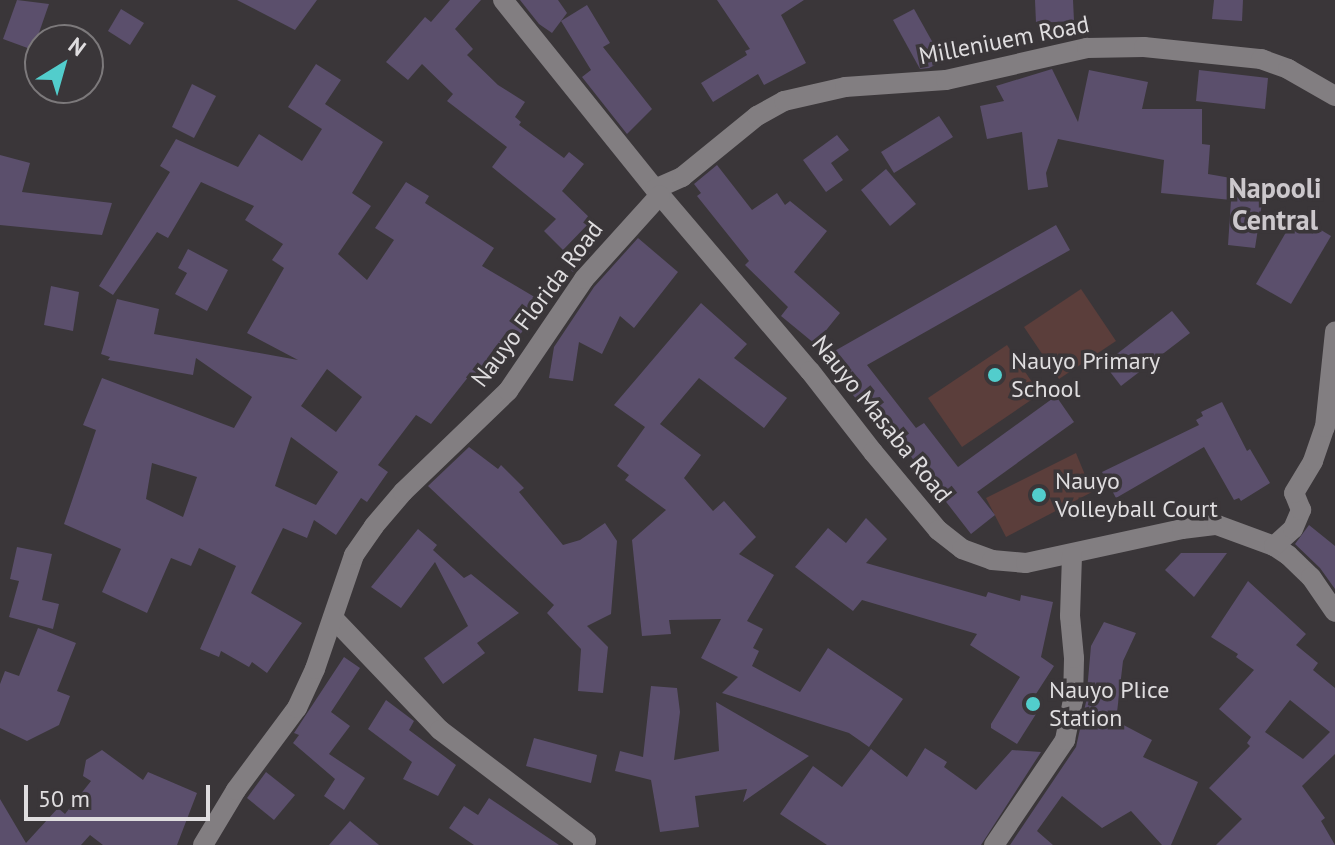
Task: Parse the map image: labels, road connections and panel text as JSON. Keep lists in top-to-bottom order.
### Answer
{
  "streets": {
    "street": ["Milleniuem Road", "Nauyo Florida Road", "Nauyo Masaba Road"]
  },
  "crossings": [
    ["Milleniuem Road", "Nauyo Florida Road"],
    ["Milleniuem Road", "Nauyo Masaba Road"],
    ["Nauyo Florida Road", "Nauyo Masaba Road"]
  ],
  "districts": ["Napooli Central"],
  "places": ["Nauyo Primary School", "Nauyo Volleyball Court", "Nauyo Plice Station"],
  "scale_bar": "50 m",
  "north": "top right"
}
